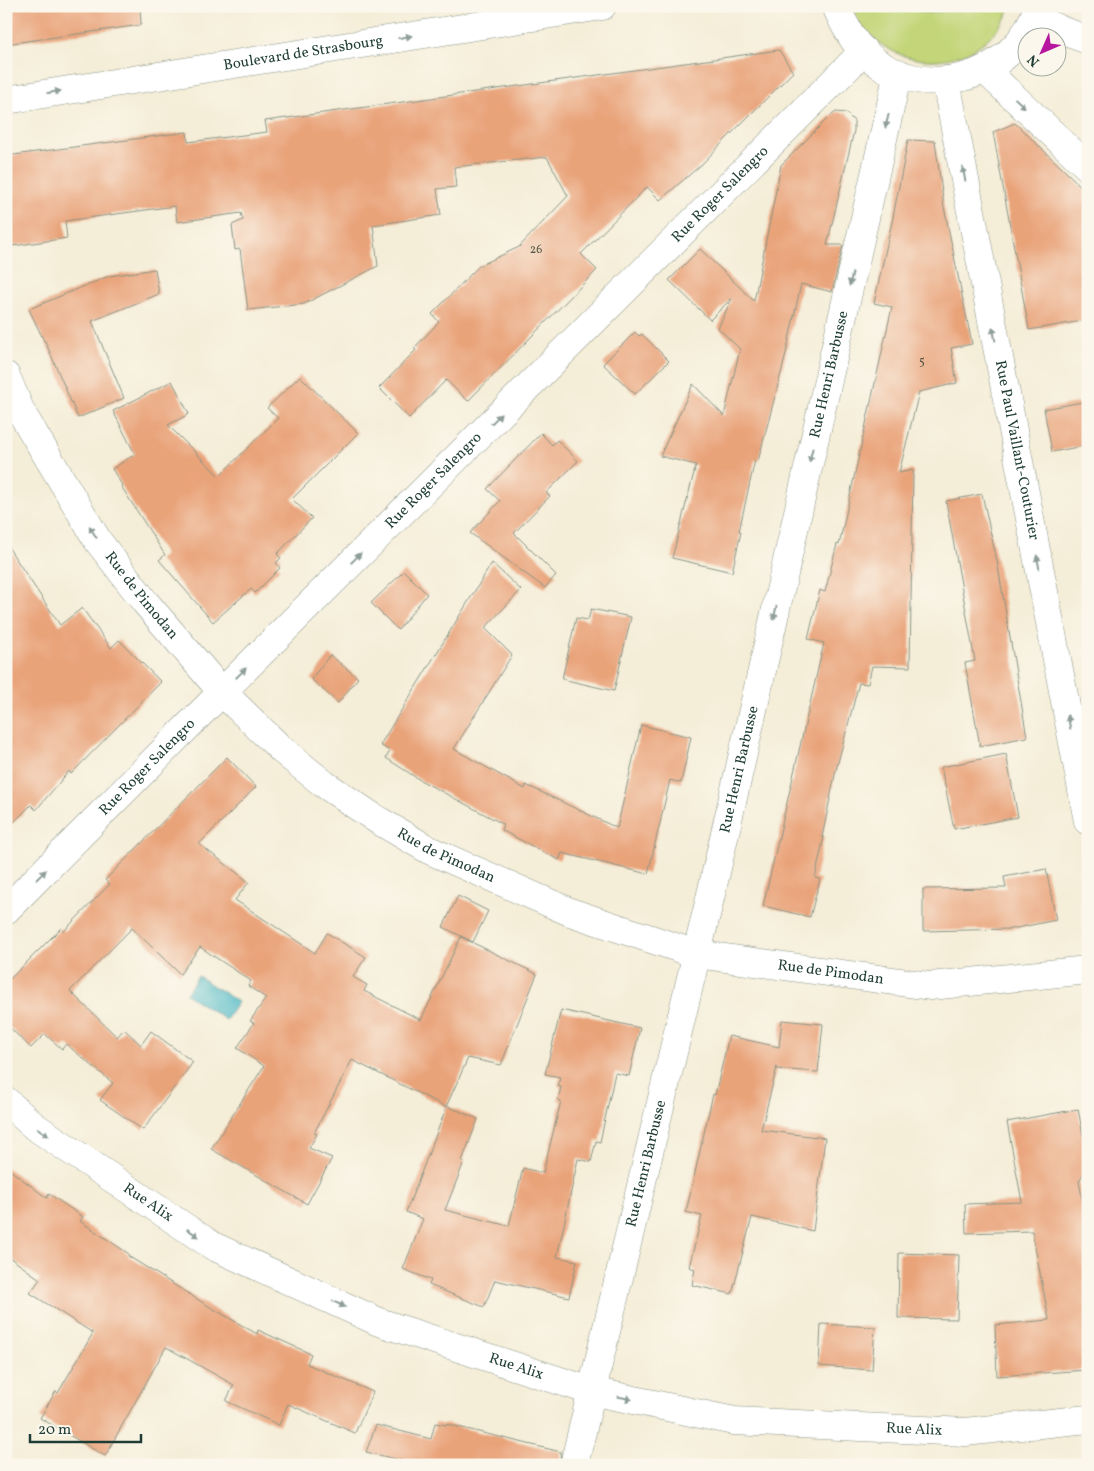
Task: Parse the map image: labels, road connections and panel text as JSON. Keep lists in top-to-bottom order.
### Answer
{
  "streets": {
    "street": [
      "Boulevard de Strasbourg",
      "Rue Roger Salengro",
      "Rue Henri Barbusse",
      "Rue Paul Vaillant-Couturier",
      "Rue de Pimodan",
      "Rue Alix"
    ]
  },
  "crossings": [
    ["Rue Roger Salengro", "Rue de Pimodan"],
    ["Rue Henri Barbusse", "Rue de Pimodan"],
    ["Rue Henri Barbusse", "Rue Alix"]
  ],
  "one_way": [
    "Boulevard de Strasbourg",
    "Rue Roger Salengro",
    "Rue Henri Barbusse",
    "Rue Paul Vaillant-Couturier",
    "Rue Alix"
  ],
  "house_numbers": ["26", "5"],
  "scale_bar": "20 m",
  "north": "bottom left"
}
